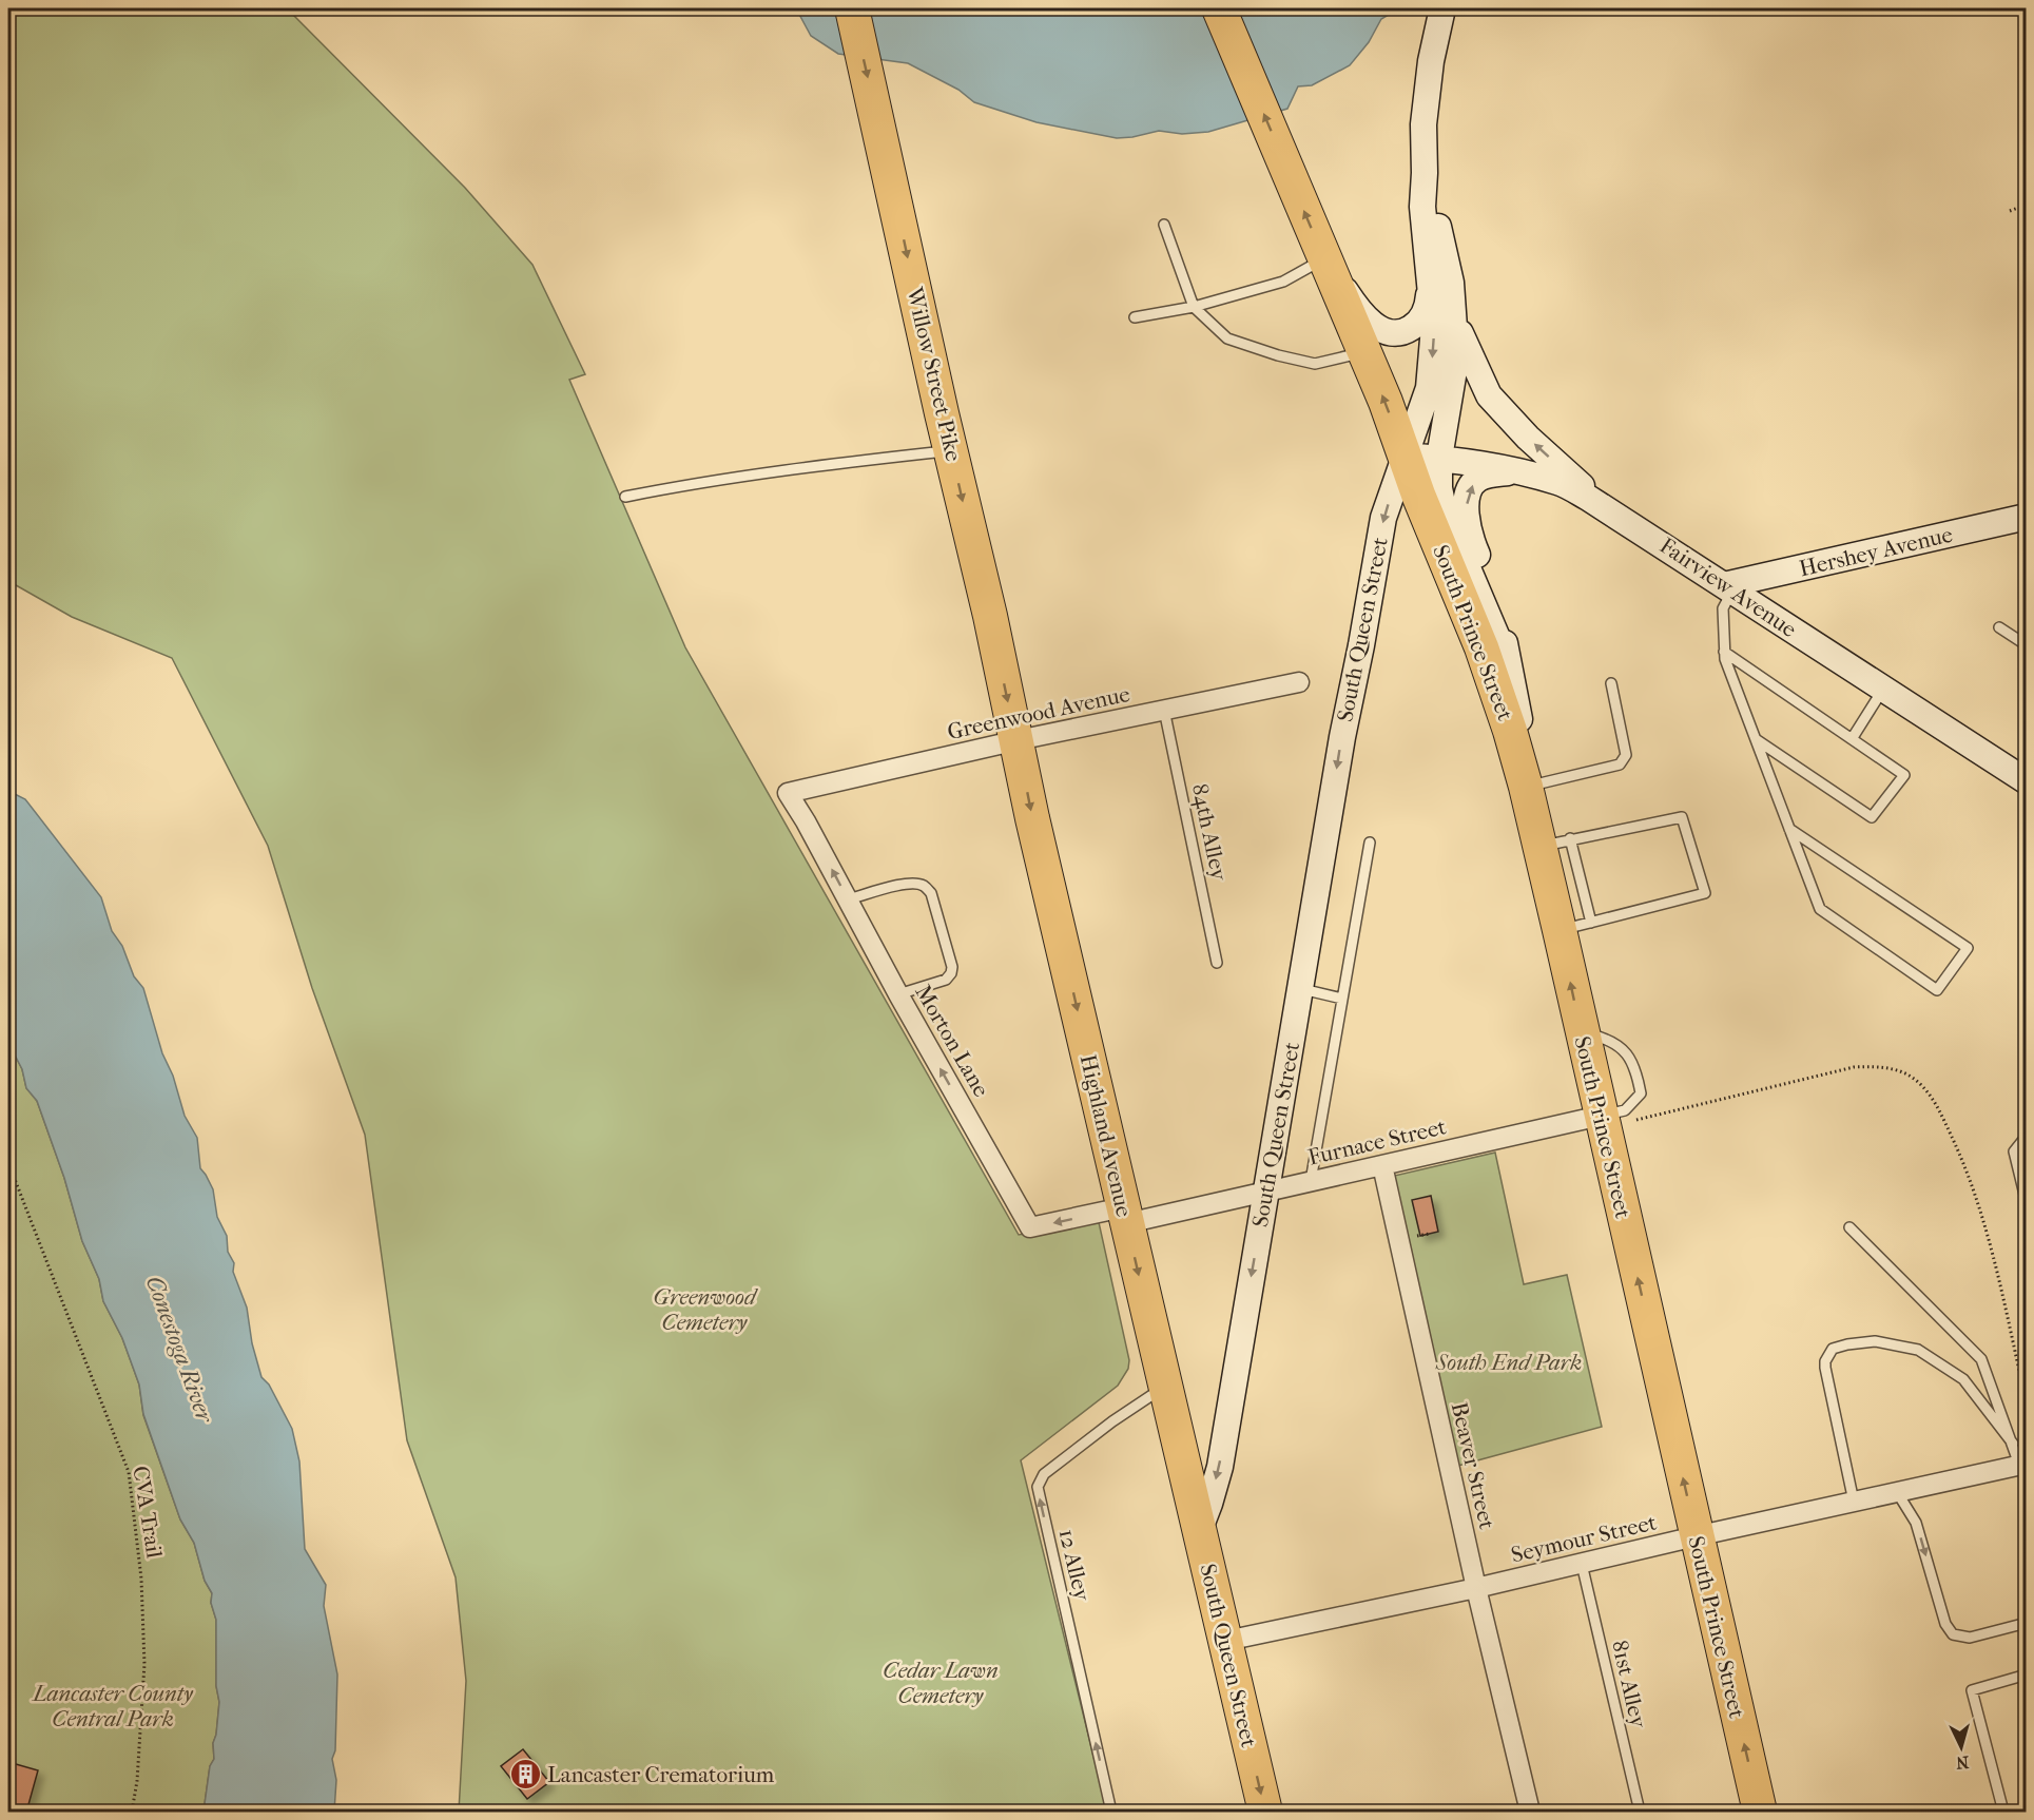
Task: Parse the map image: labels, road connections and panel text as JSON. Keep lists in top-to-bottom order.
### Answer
{
  "streets": {
    "highway": [
      "Willow Street Pike",
      "South Queen Street",
      "South Prince Street",
      "Highland Avenue"
    ],
    "main road": ["Hershey Avenue", "Fairview Avenue"],
    "street": [
      "Greenwood Avenue",
      "Morton Lane",
      "Furnace Street",
      "Beaver Street",
      "Seymour Street"
    ],
    "lane": ["84th Alley", "12 Alley", "81st Alley"],
    "path": ["CVA Trail"]
  },
  "crossings": [
    ["Willow Street Pike", "Greenwood Avenue"],
    ["Willow Street Pike", "Highland Avenue"],
    ["Hershey Avenue", "Fairview Avenue"],
    ["Fairview Avenue", "South Queen Street"],
    ["Fairview Avenue", "South Prince Street"],
    ["South Queen Street", "South Prince Street"],
    ["South Queen Street", "Highland Avenue"],
    ["South Queen Street", "Furnace Street"],
    ["South Queen Street", "Seymour Street"],
    ["South Prince Street", "Furnace Street"],
    ["South Prince Street", "Seymour Street"],
    ["Greenwood Avenue", "84th Alley"],
    ["Greenwood Avenue", "Morton Lane"],
    ["Greenwood Avenue", "Highland Avenue"],
    ["Morton Lane", "Highland Avenue"],
    ["Morton Lane", "Furnace Street"],
    ["Highland Avenue", "Furnace Street"],
    ["Highland Avenue", "12 Alley"],
    ["Furnace Street", "Beaver Street"],
    ["Beaver Street", "Seymour Street"],
    ["Seymour Street", "81st Alley"]
  ],
  "one_way": [
    "Willow Street Pike",
    "South Queen Street",
    "South Prince Street",
    "Morton Lane",
    "Highland Avenue",
    "12 Alley"
  ],
  "water": ["Conestoga River"],
  "parks": [
    "Greenwood Cemetery",
    "South End Park",
    "Cedar Lawn Cemetery",
    "Lancaster County Central Park"
  ],
  "places": {
    "building": ["Lancaster Crematorium"]
  },
  "north": "bottom"
}
